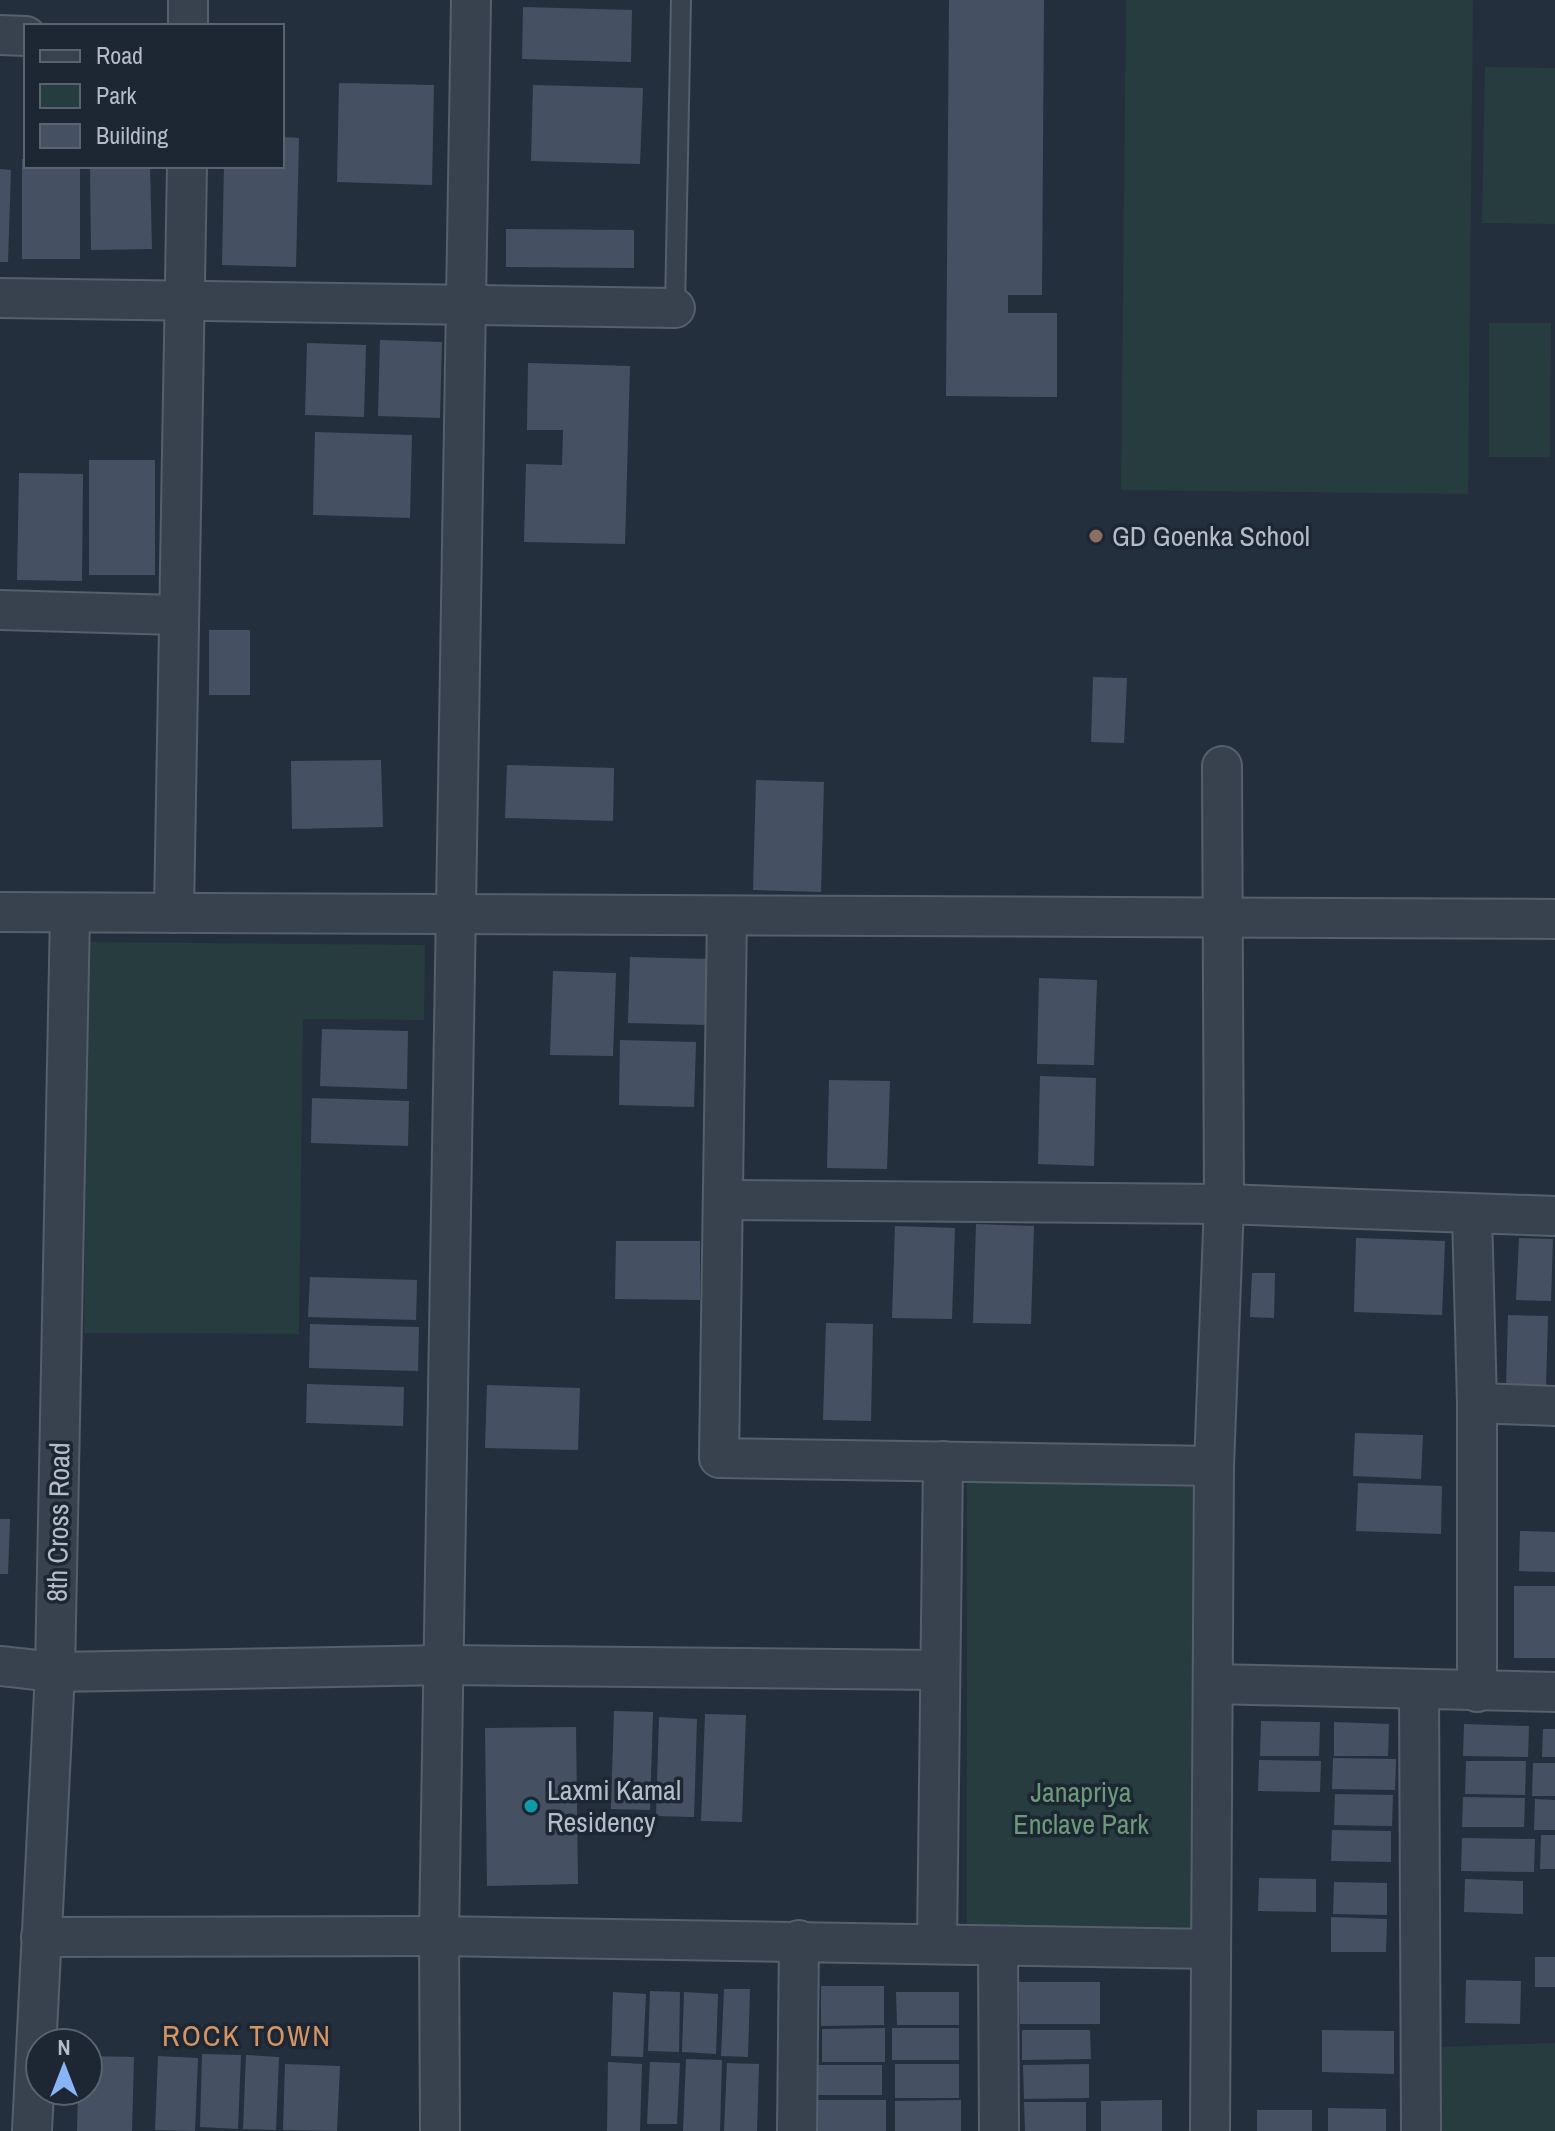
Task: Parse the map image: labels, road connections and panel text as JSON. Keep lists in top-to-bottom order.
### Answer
{
  "streets": {
    "street": ["8th Cross Road"]
  },
  "districts": ["ROCK TOWN"],
  "parks": ["Janapriya Enclave Park"],
  "places": ["GD Goenka School", "Laxmi Kamal Residency"],
  "legend": ["Road", "Park", "Building"],
  "north": "top"
}
